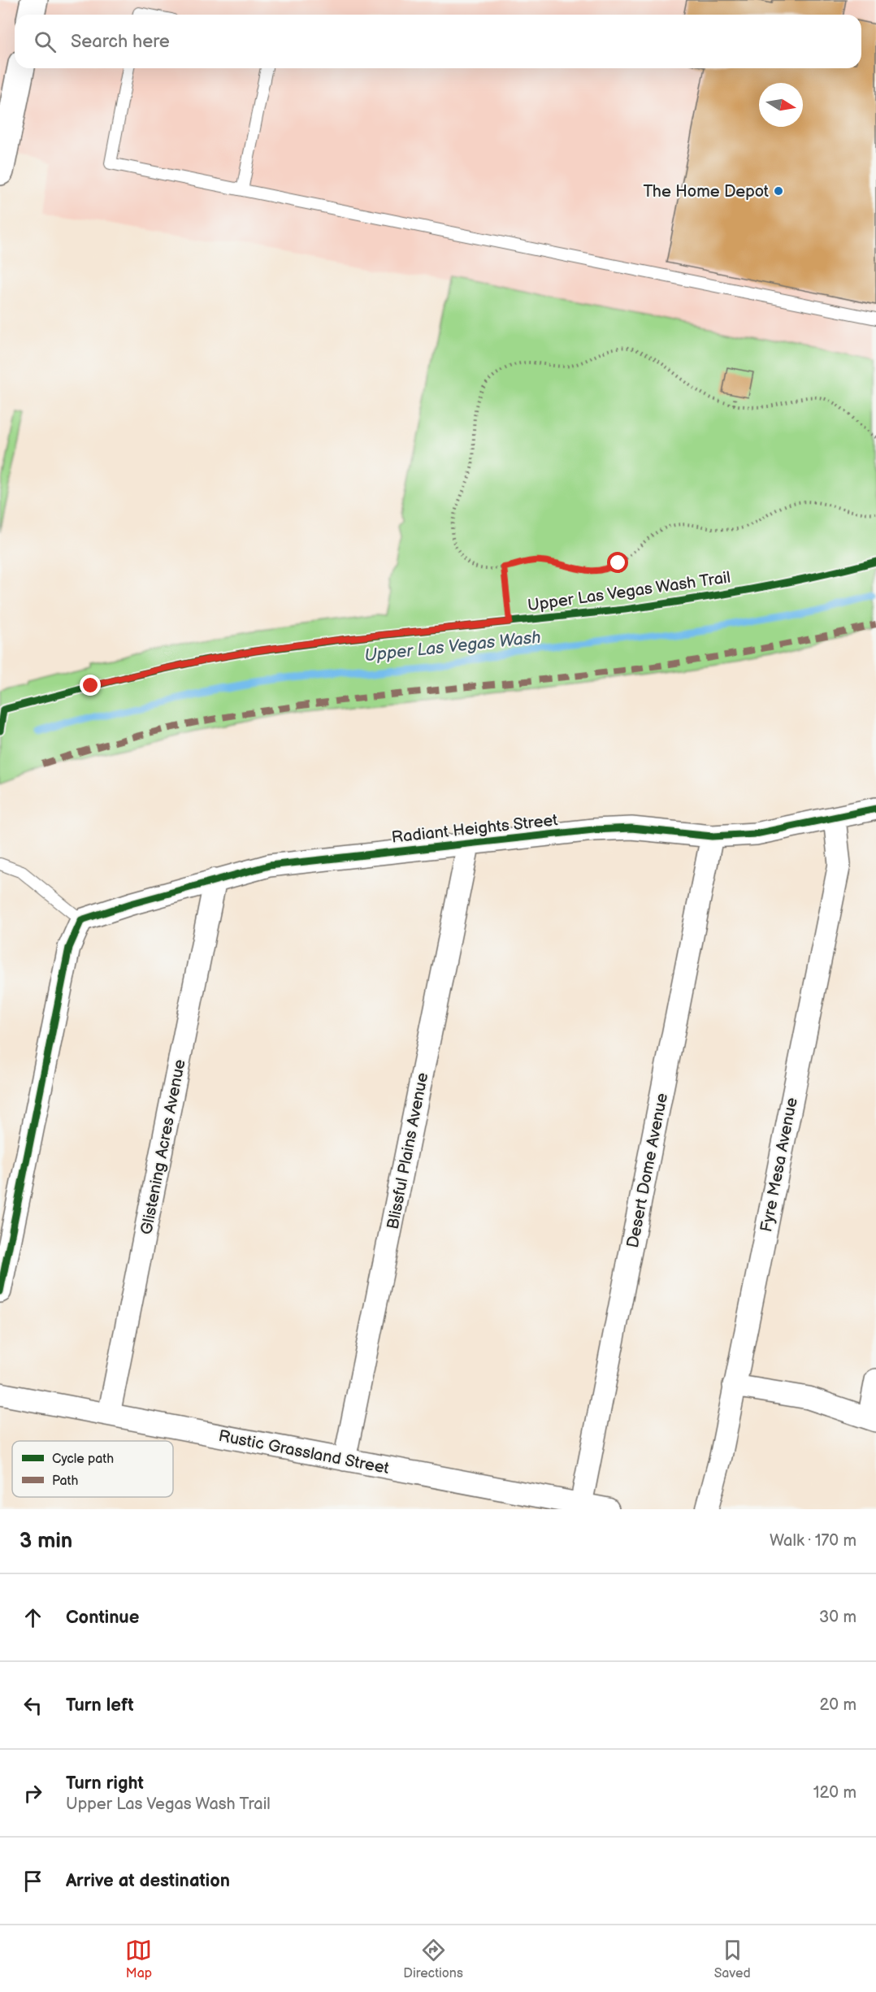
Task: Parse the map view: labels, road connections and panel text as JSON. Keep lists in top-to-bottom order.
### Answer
{
  "streets": {
    "street": [
      "Radiant Heights Street",
      "Glistening Acres Avenue",
      "Blissful Plains Avenue",
      "Fyre Mesa Avenue",
      "Desert Dome Avenue",
      "Rustic Grassland Street"
    ],
    "cycle path": ["Upper Las Vegas Wash Trail"]
  },
  "crossings": [
    ["Radiant Heights Street", "Glistening Acres Avenue"],
    ["Radiant Heights Street", "Blissful Plains Avenue"],
    ["Radiant Heights Street", "Fyre Mesa Avenue"],
    ["Radiant Heights Street", "Desert Dome Avenue"],
    ["Glistening Acres Avenue", "Rustic Grassland Street"],
    ["Blissful Plains Avenue", "Rustic Grassland Street"],
    ["Desert Dome Avenue", "Rustic Grassland Street"]
  ],
  "water": ["Upper Las Vegas Wash"],
  "places": ["The Home Depot"],
  "legend": ["Cycle path", "Path"],
  "north": "right",
  "page": {
    "search": "Search here",
    "heading": ["3 min", "Walk · 170 m"],
    "list": [
      ["Continue", "30 m"],
      ["Turn left", "20 m"],
      ["Turn right", "Upper Las Vegas Wash Trail", "120 m"],
      "Arrive at destination"
    ],
    "nav": ["Map", "Directions", "Saved"]
  }
}
